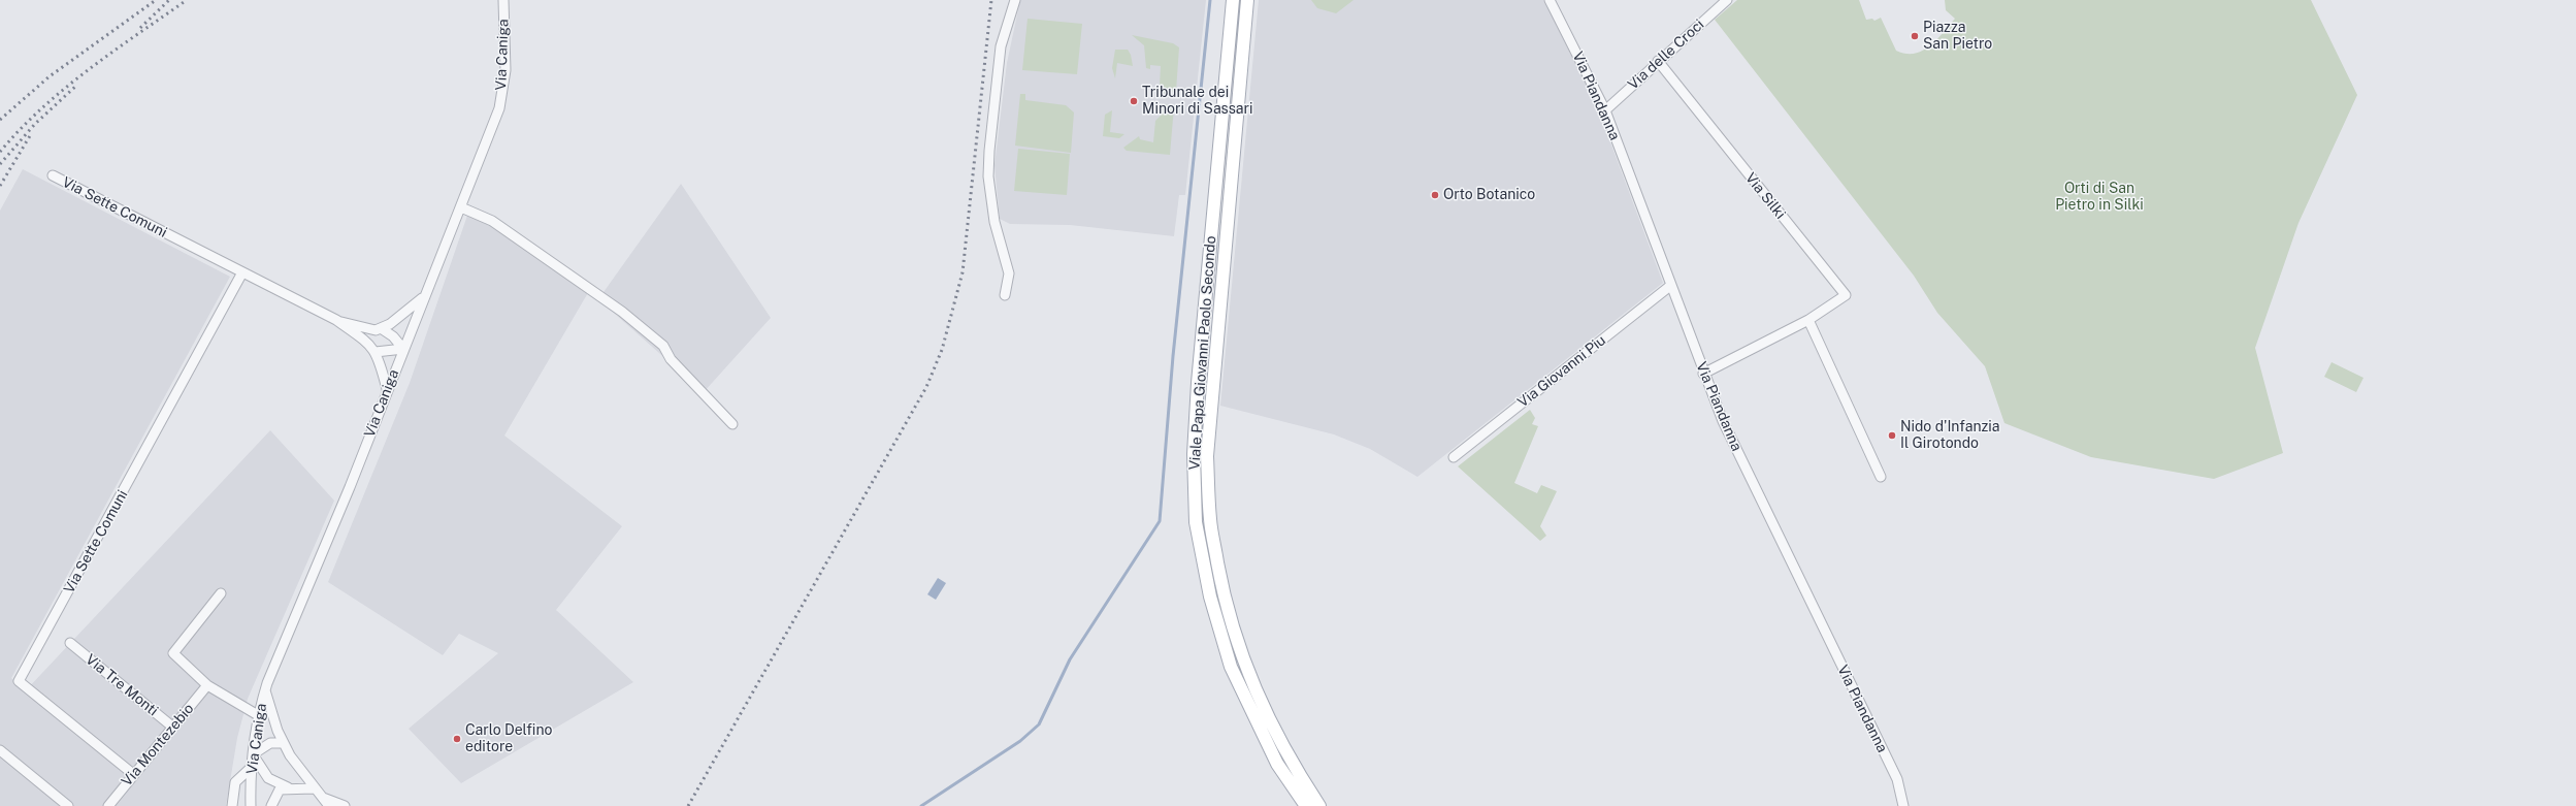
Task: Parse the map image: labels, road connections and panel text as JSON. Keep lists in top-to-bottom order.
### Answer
{
  "streets": {
    "main road": ["Viale Papa Giovanni Paolo Secondo"],
    "street": [
      "Via Caniga",
      "Via delle Croci",
      "Via Piandanna",
      "Via Silki",
      "Via Sette Comuni",
      "Via Giovanni Piu",
      "Via Tre Monti",
      "Via Montezebio"
    ]
  },
  "crossings": [
    ["Via Caniga", "Via Sette Comuni"],
    ["Via delle Croci", "Via Piandanna"],
    ["Via delle Croci", "Via Silki"],
    ["Via Piandanna", "Via Silki"],
    ["Via Piandanna", "Via Giovanni Piu"],
    ["Via Sette Comuni", "Via Montezebio"],
    ["Via Tre Monti", "Via Montezebio"]
  ],
  "parks": ["Orti di San Pietro in Silki"],
  "places": [
    "Piazza San Pietro",
    "Tribunale dei Minori di Sassari",
    "Orto Botanico",
    "Nido d'Infanzia Il Girotondo",
    "Carlo Delfino editore"
  ]
}
